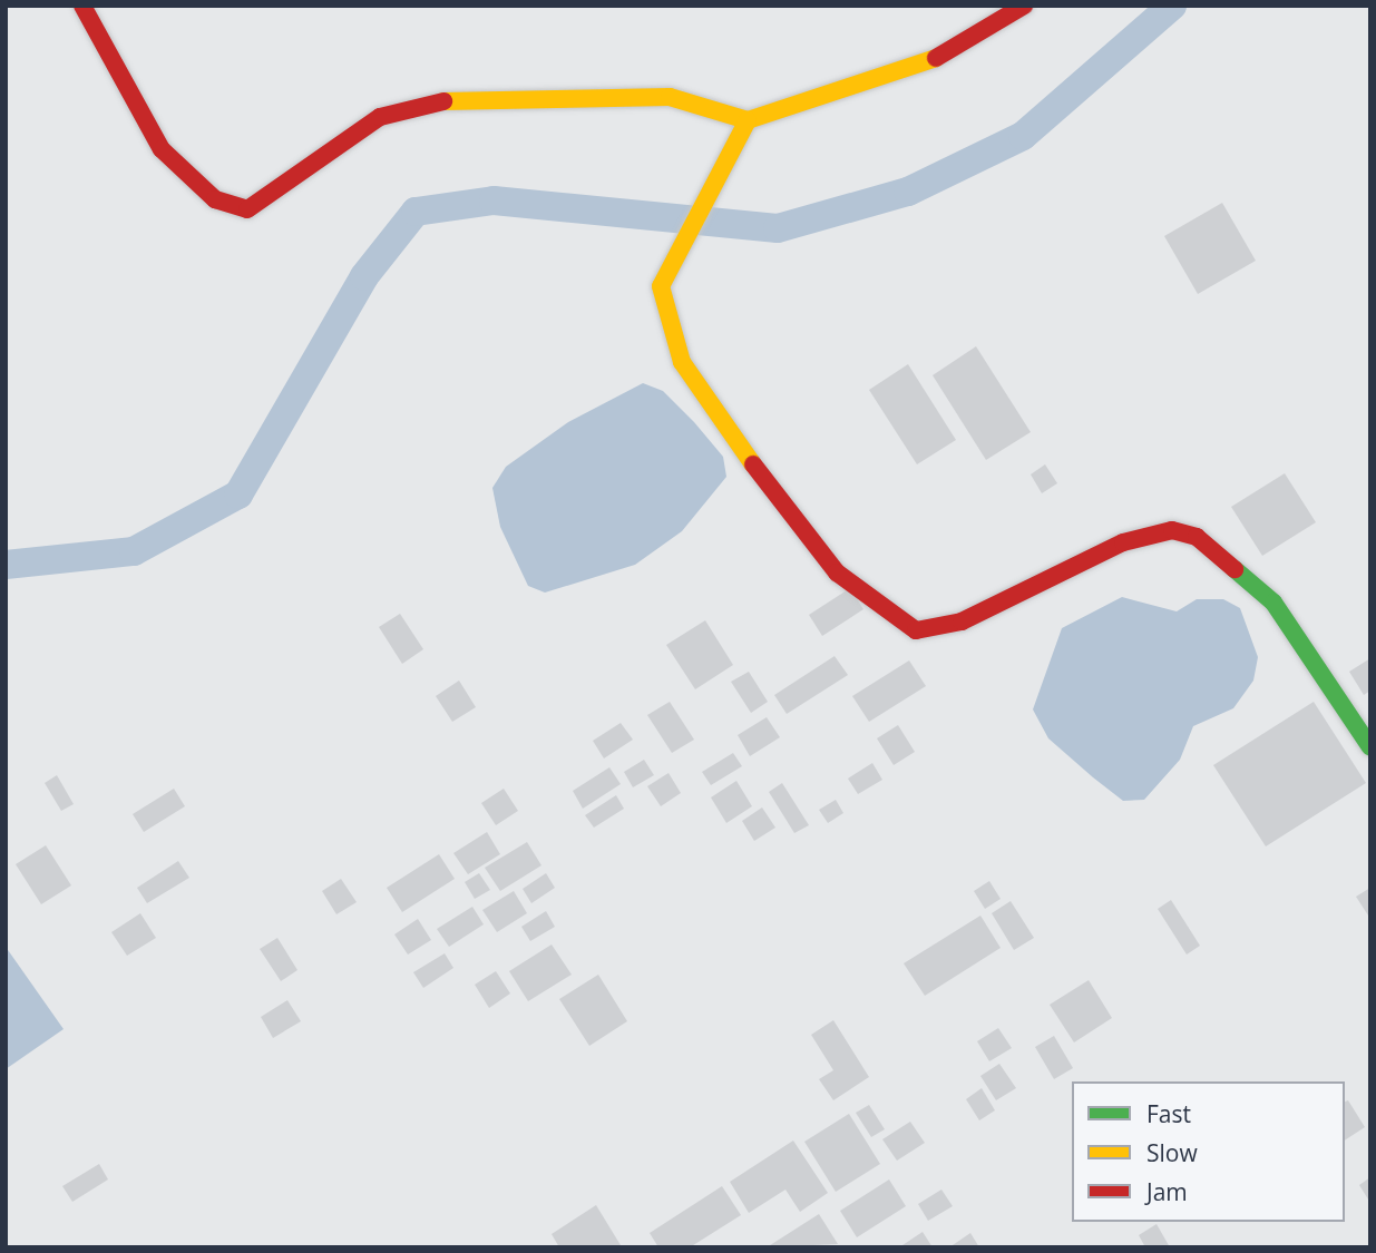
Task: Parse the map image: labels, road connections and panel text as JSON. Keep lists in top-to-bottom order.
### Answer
{
  "legend": ["Fast", "Slow", "Jam"]
}
